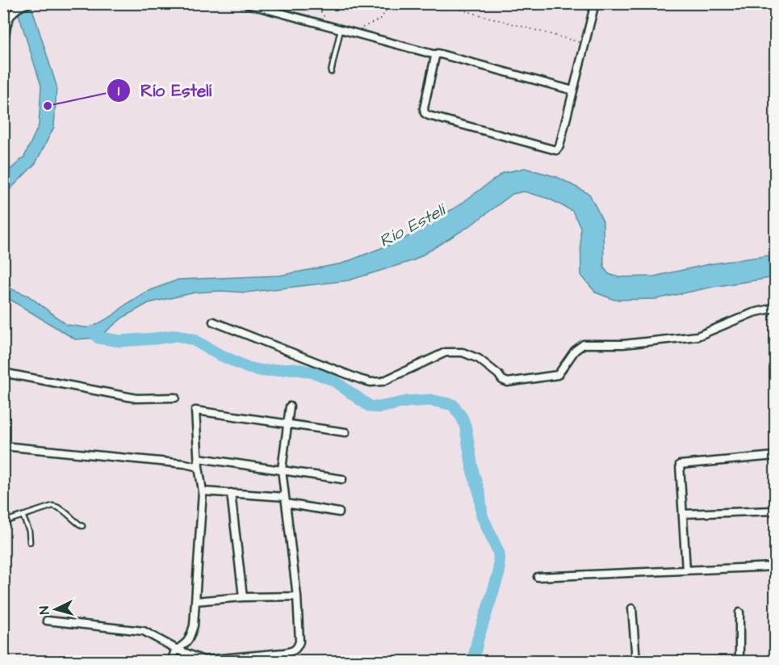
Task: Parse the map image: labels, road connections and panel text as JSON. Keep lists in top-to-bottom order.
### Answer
{
  "water": ["Río Estelí"],
  "places": ["Río Estelí"],
  "north": "left"
}
